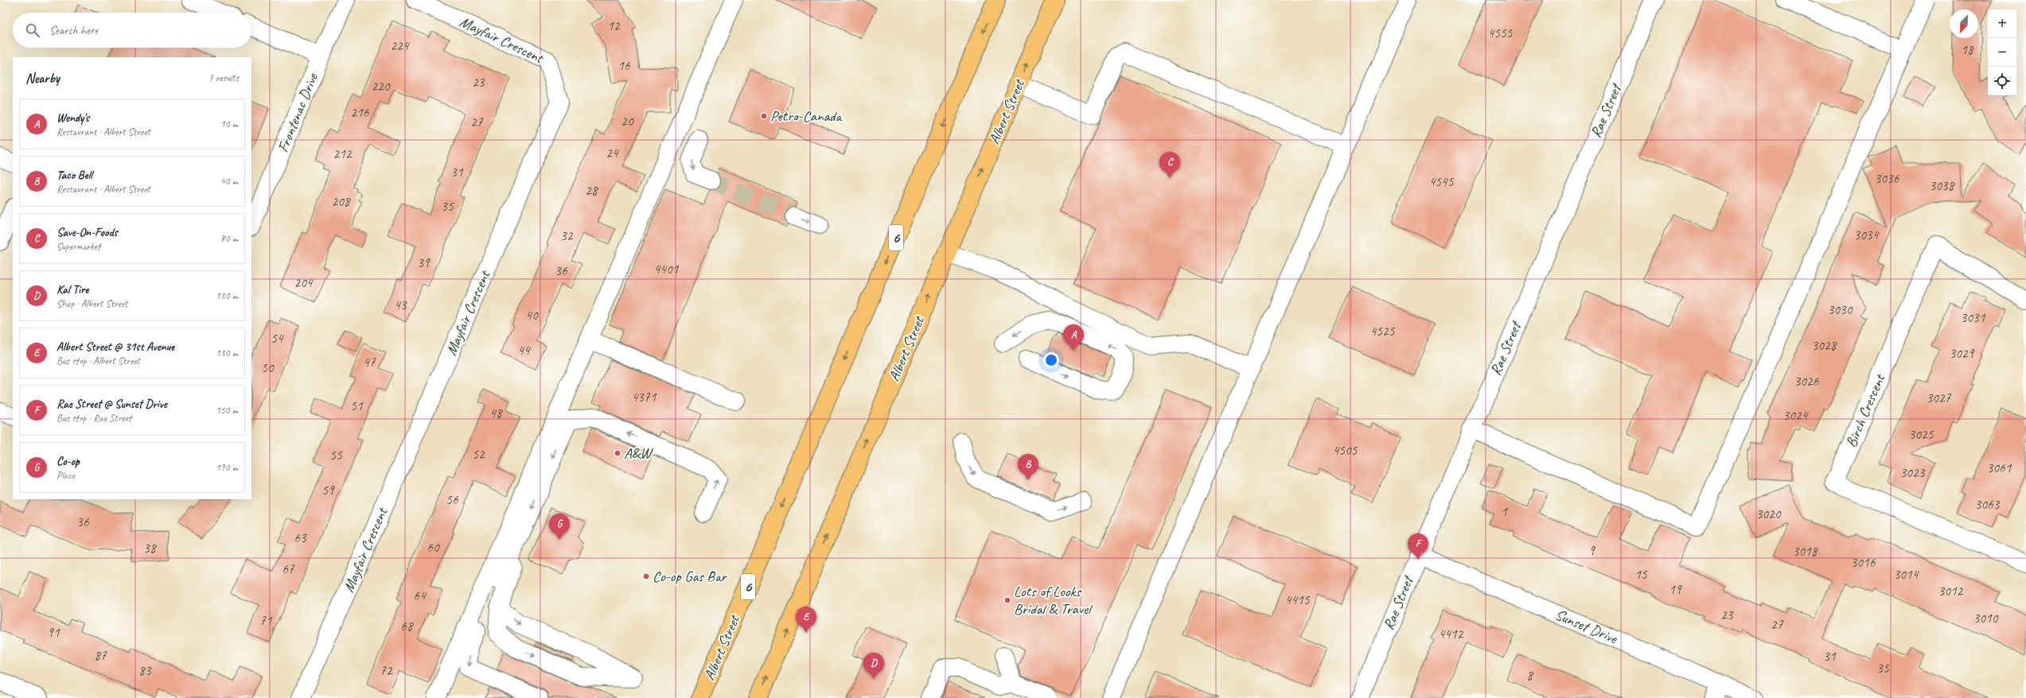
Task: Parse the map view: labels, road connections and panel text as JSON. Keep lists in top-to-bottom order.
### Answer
{
  "streets": {
    "main road": ["Albert Street", "6"],
    "street": [
      "Mayfair Crescent",
      "Rae Street",
      "Frontenac Drive",
      "Birch Crescent",
      "Sunset Drive"
    ]
  },
  "crossings": [
    ["Rae Street", "Sunset Drive"]
  ],
  "places": [
    "Petro-Canada",
    "A&W",
    "Co-op Gas Bar",
    "Lots of Looks Bridal & Travel"
  ],
  "house_numbers": [
    "12",
    "4555",
    "224",
    "18",
    "16",
    "23",
    "220",
    "216",
    "20",
    "27",
    "24",
    "212",
    "31",
    "3036",
    "4545",
    "3038",
    "28",
    "208",
    "35",
    "3034",
    "32",
    "39",
    "4401",
    "36",
    "204",
    "43",
    "3030",
    "40",
    "3031",
    "4525",
    "54",
    "3028",
    "44",
    "3029",
    "47",
    "50",
    "3026",
    "4371",
    "3027",
    "51",
    "48",
    "3024",
    "3025",
    "4505",
    "52",
    "55",
    "3061",
    "3023",
    "59",
    "56",
    "3063",
    "1",
    "3020",
    "36",
    "63",
    "60",
    "38",
    "9",
    "3018",
    "3016",
    "67",
    "15",
    "3014",
    "19",
    "3012",
    "64",
    "4415",
    "23",
    "3010",
    "71",
    "27",
    "68",
    "91",
    "4412",
    "87",
    "31",
    "35",
    "83",
    "72",
    "8"
  ],
  "north": "bottom left",
  "page": {
    "map_buttons": ["+", "−"],
    "search": "Search here",
    "heading": ["Nearby", "7 results"],
    "list": [
      {
        "mark": "A",
        "name": "Wendy's",
        "note": "Restaurant · Albert Street",
        "value": "10 m"
      },
      {
        "mark": "B",
        "name": "Taco Bell",
        "note": "Restaurant · Albert Street",
        "value": "40 m"
      },
      {
        "mark": "C",
        "name": "Save-On-Foods",
        "note": "Supermarket",
        "value": "80 m"
      },
      {
        "mark": "D",
        "name": "Kal Tire",
        "note": "Shop · Albert Street",
        "value": "130 m"
      },
      {
        "mark": "E",
        "name": "Albert Street @ 31st Avenue",
        "note": "Bus stop · Albert Street",
        "value": "130 m"
      },
      {
        "mark": "F",
        "name": "Rae Street @ Sunset Drive",
        "note": "Bus stop · Rae Street",
        "value": "150 m"
      },
      {
        "mark": "G",
        "name": "Co-op",
        "note": "Place",
        "value": "190 m"
      }
    ],
    "pins": [
      "C",
      "A",
      "B",
      "G",
      "F",
      "E",
      "D"
    ]
  }
}
